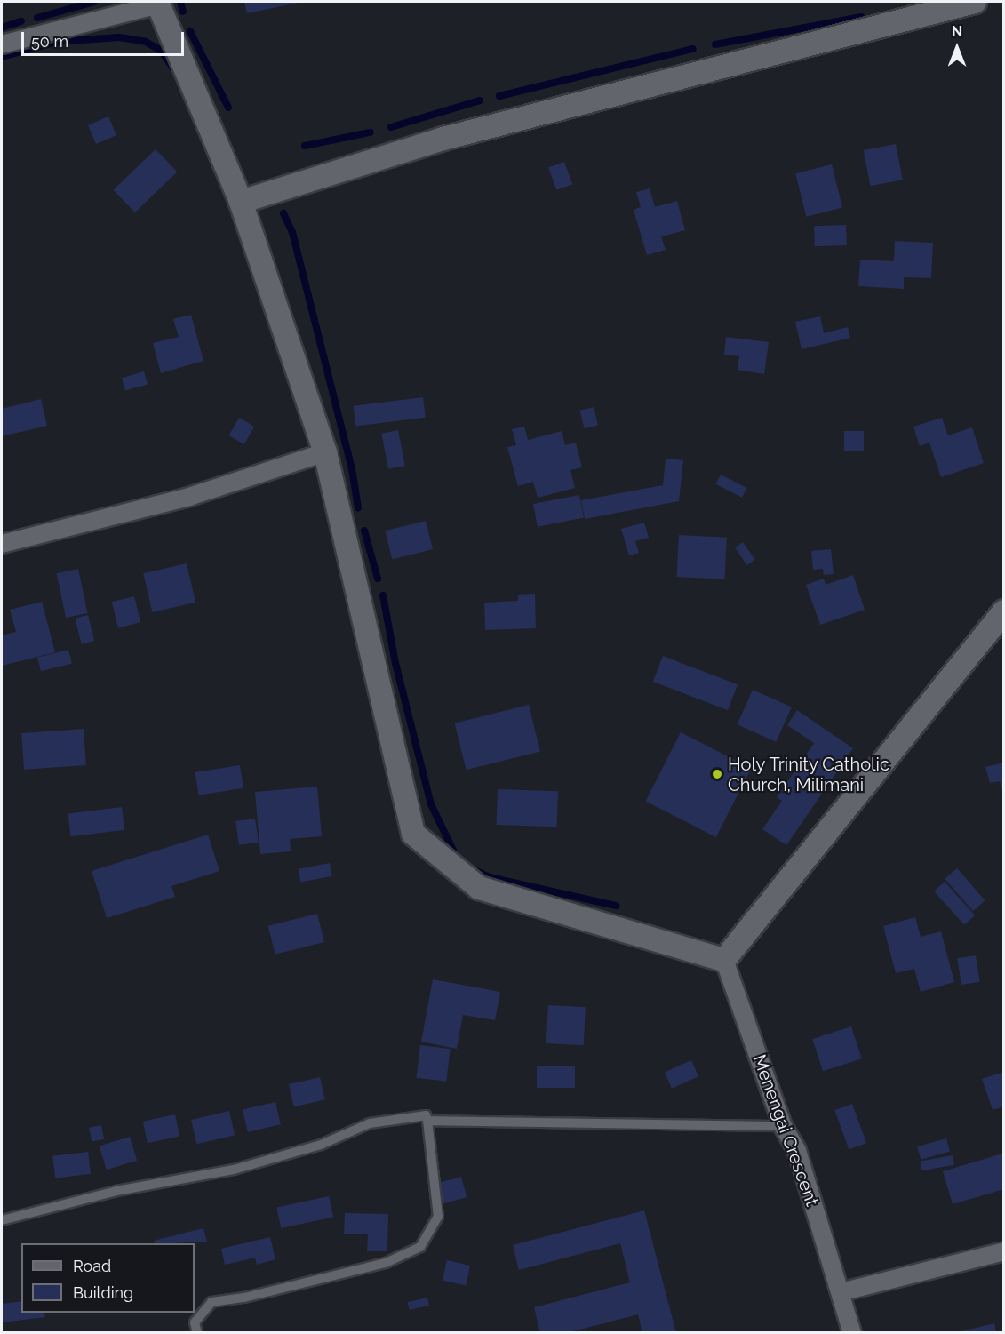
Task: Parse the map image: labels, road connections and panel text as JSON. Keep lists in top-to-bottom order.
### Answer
{
  "streets": {
    "street": ["Menengai Crescent"]
  },
  "places": ["Holy Trinity Catholic Church, Milimani"],
  "legend": ["Road", "Building"],
  "scale_bar": "50 m",
  "north": "top"
}
